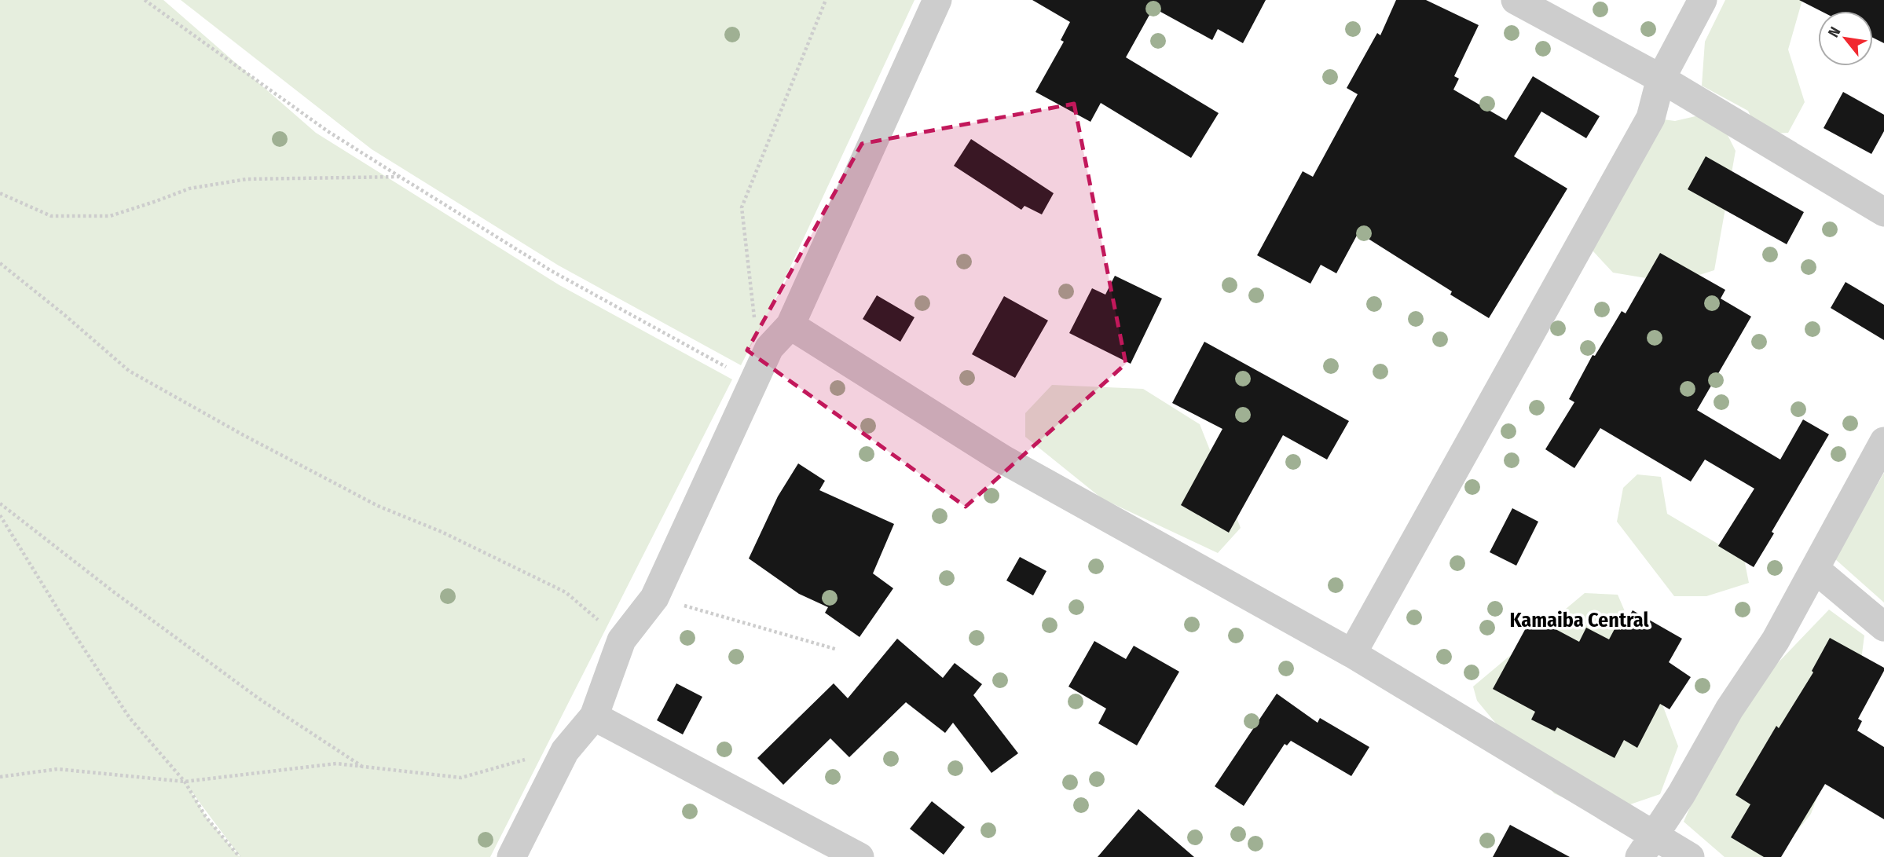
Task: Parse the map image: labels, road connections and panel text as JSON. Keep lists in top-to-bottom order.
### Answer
{
  "districts": ["Kamaiba Central"],
  "north": "top left"
}
